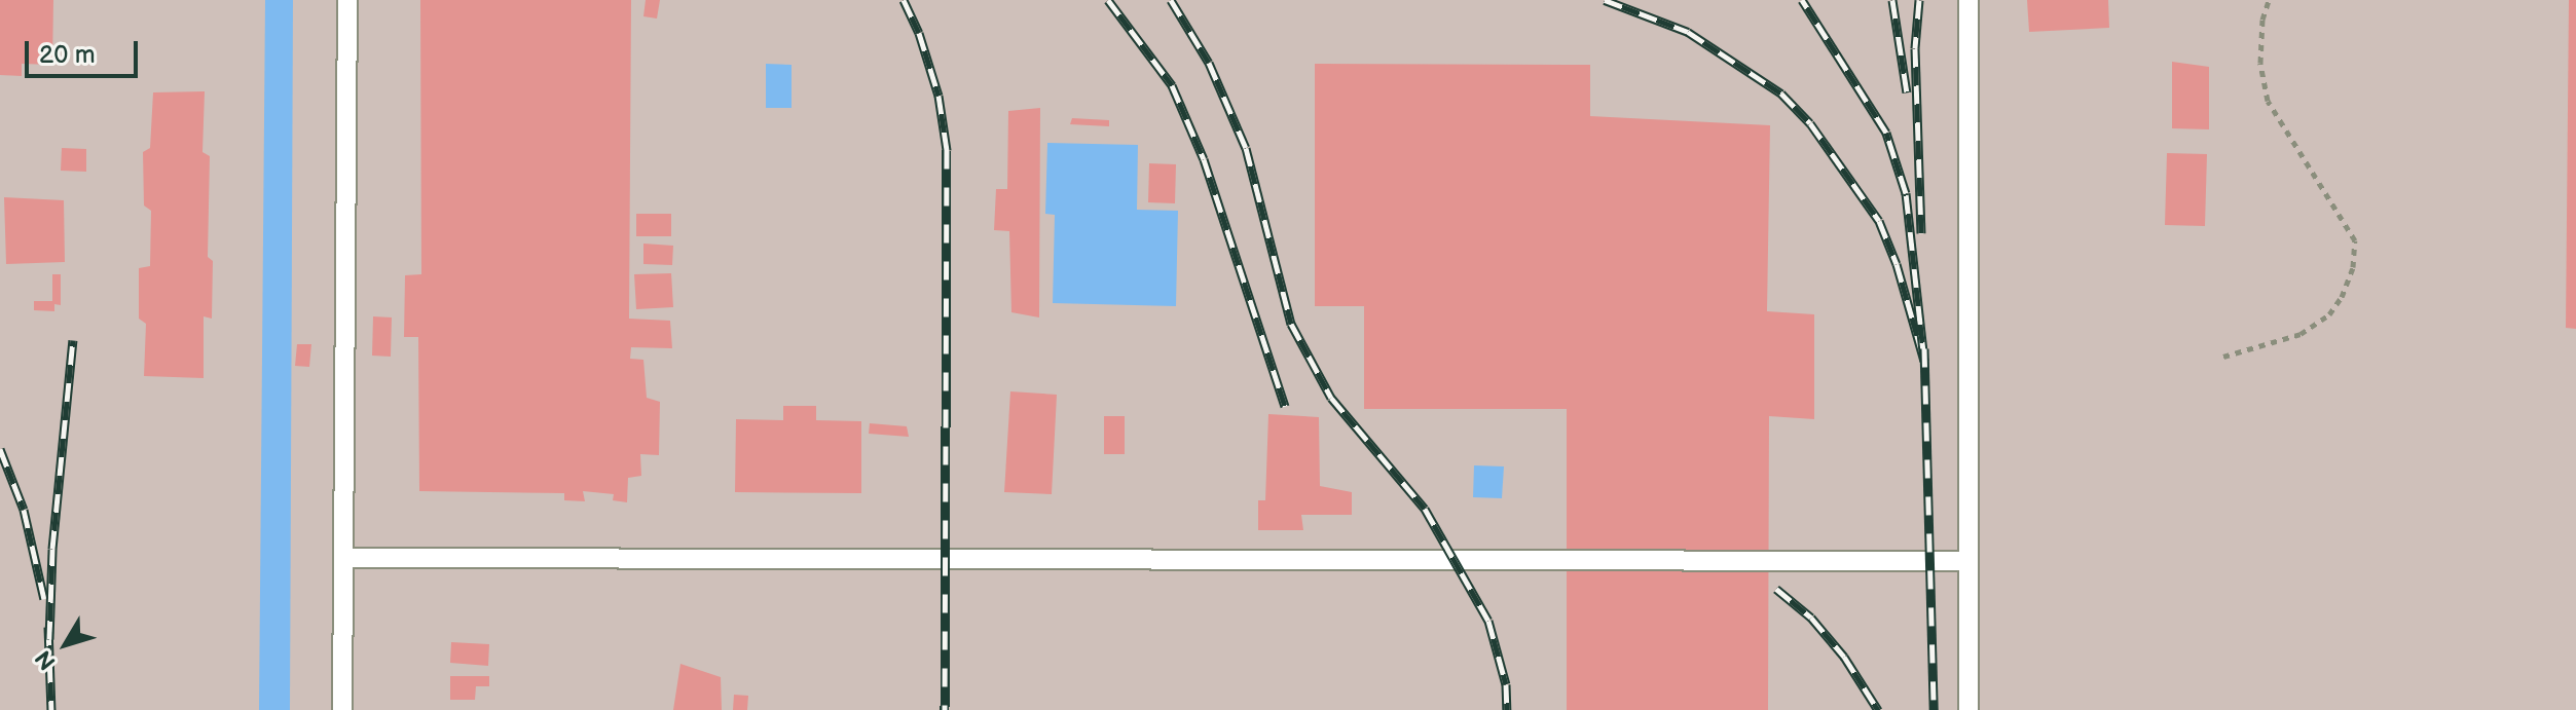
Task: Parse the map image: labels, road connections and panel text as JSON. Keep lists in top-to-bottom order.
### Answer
{
  "scale_bar": "20 m",
  "north": "bottom left"
}
